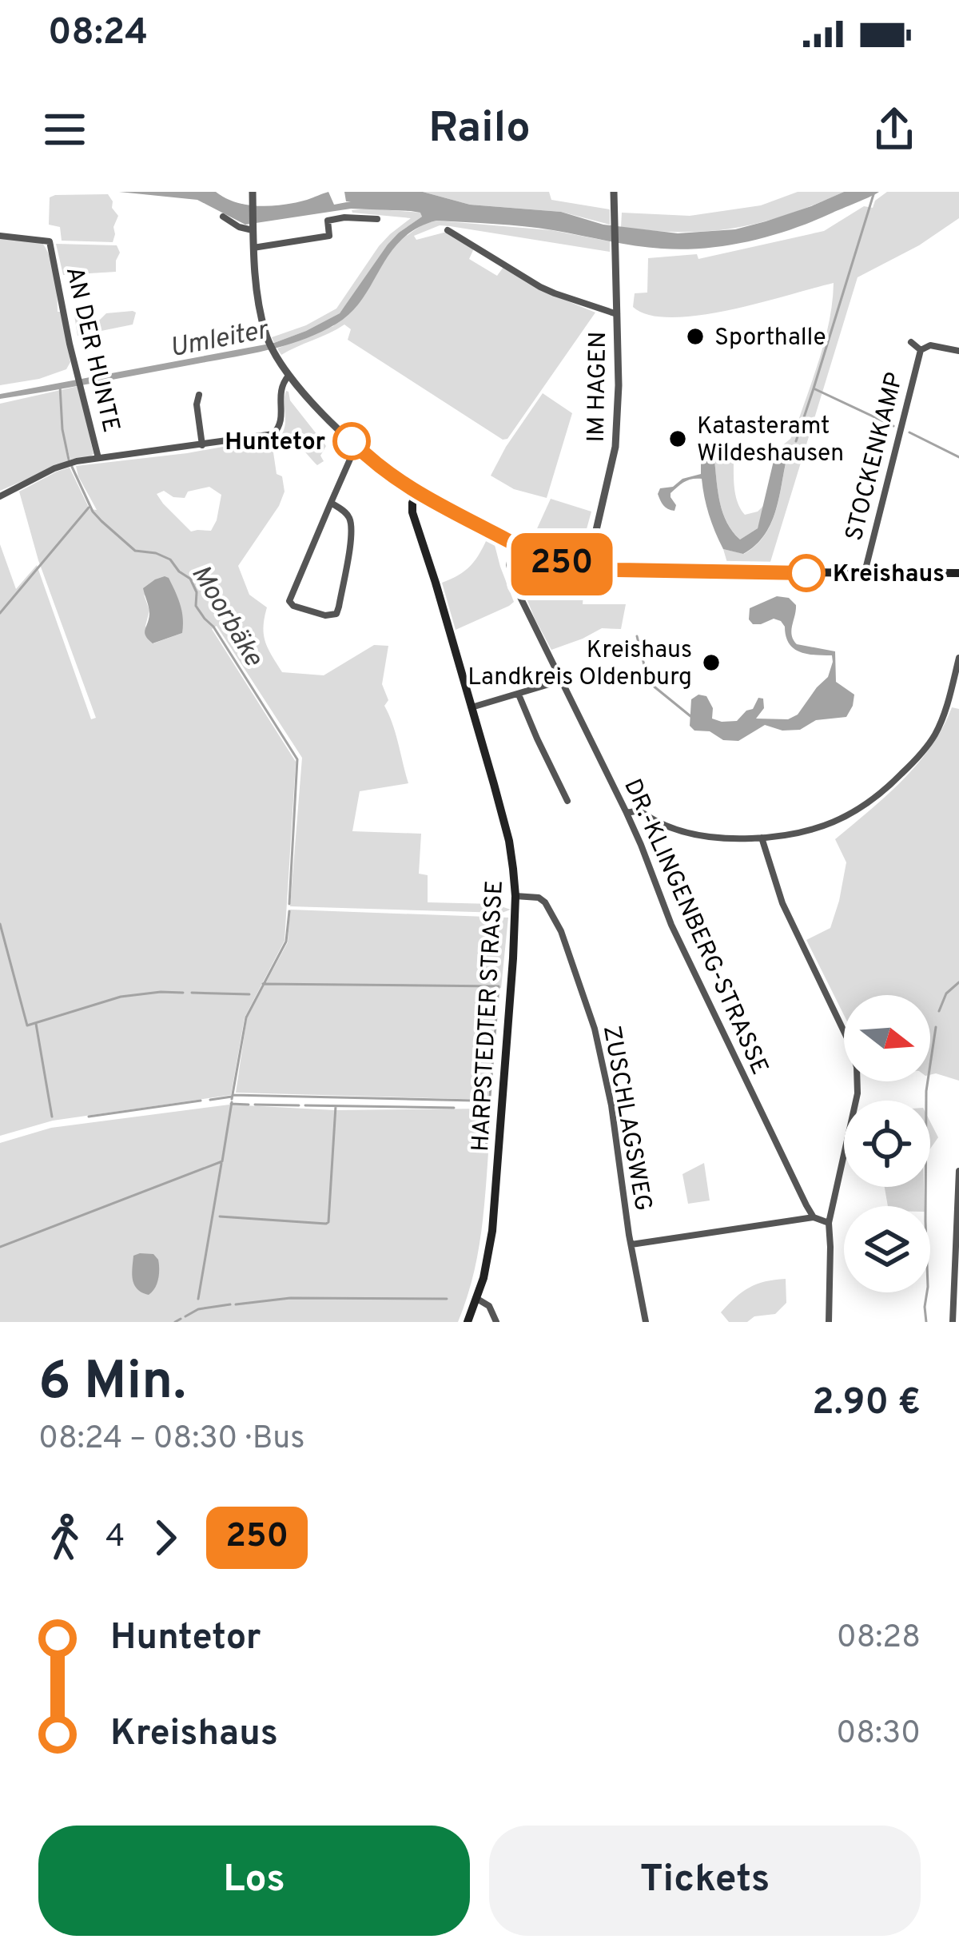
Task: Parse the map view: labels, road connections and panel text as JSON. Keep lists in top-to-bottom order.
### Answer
{
  "streets": {
    "main road": ["HARPSTEDTER STRASSE"],
    "street": [
      "AN DER HUNTE",
      "IM HAGEN",
      "STOCKENKAMP",
      "DR.-KLINGENBERG-STRASSE",
      "ZUSCHLAGSWEG"
    ]
  },
  "crossings": [
    ["HARPSTEDTER STRASSE", "ZUSCHLAGSWEG"]
  ],
  "water": ["Umleiter", "Moorbäke"],
  "places": [
    "Sporthalle",
    "Katasteramt Wildeshausen",
    "Huntetor",
    "Kreishaus",
    "Kreishaus Landkreis Oldenburg"
  ],
  "lines": ["bus line 250"],
  "north": "right",
  "page": {
    "status": "08:24",
    "header": "Railo",
    "on_map": "250",
    "heading": ["6 Min.", "08:24 – 08:30 · Bus", "2.90 €"],
    "legs": ["4", "250"],
    "list": [
      {
        "name": "Huntetor",
        "value": "08:28"
      },
      {
        "name": "Kreishaus",
        "value": "08:30"
      }
    ],
    "buttons": ["Los", "Tickets"]
  }
}
